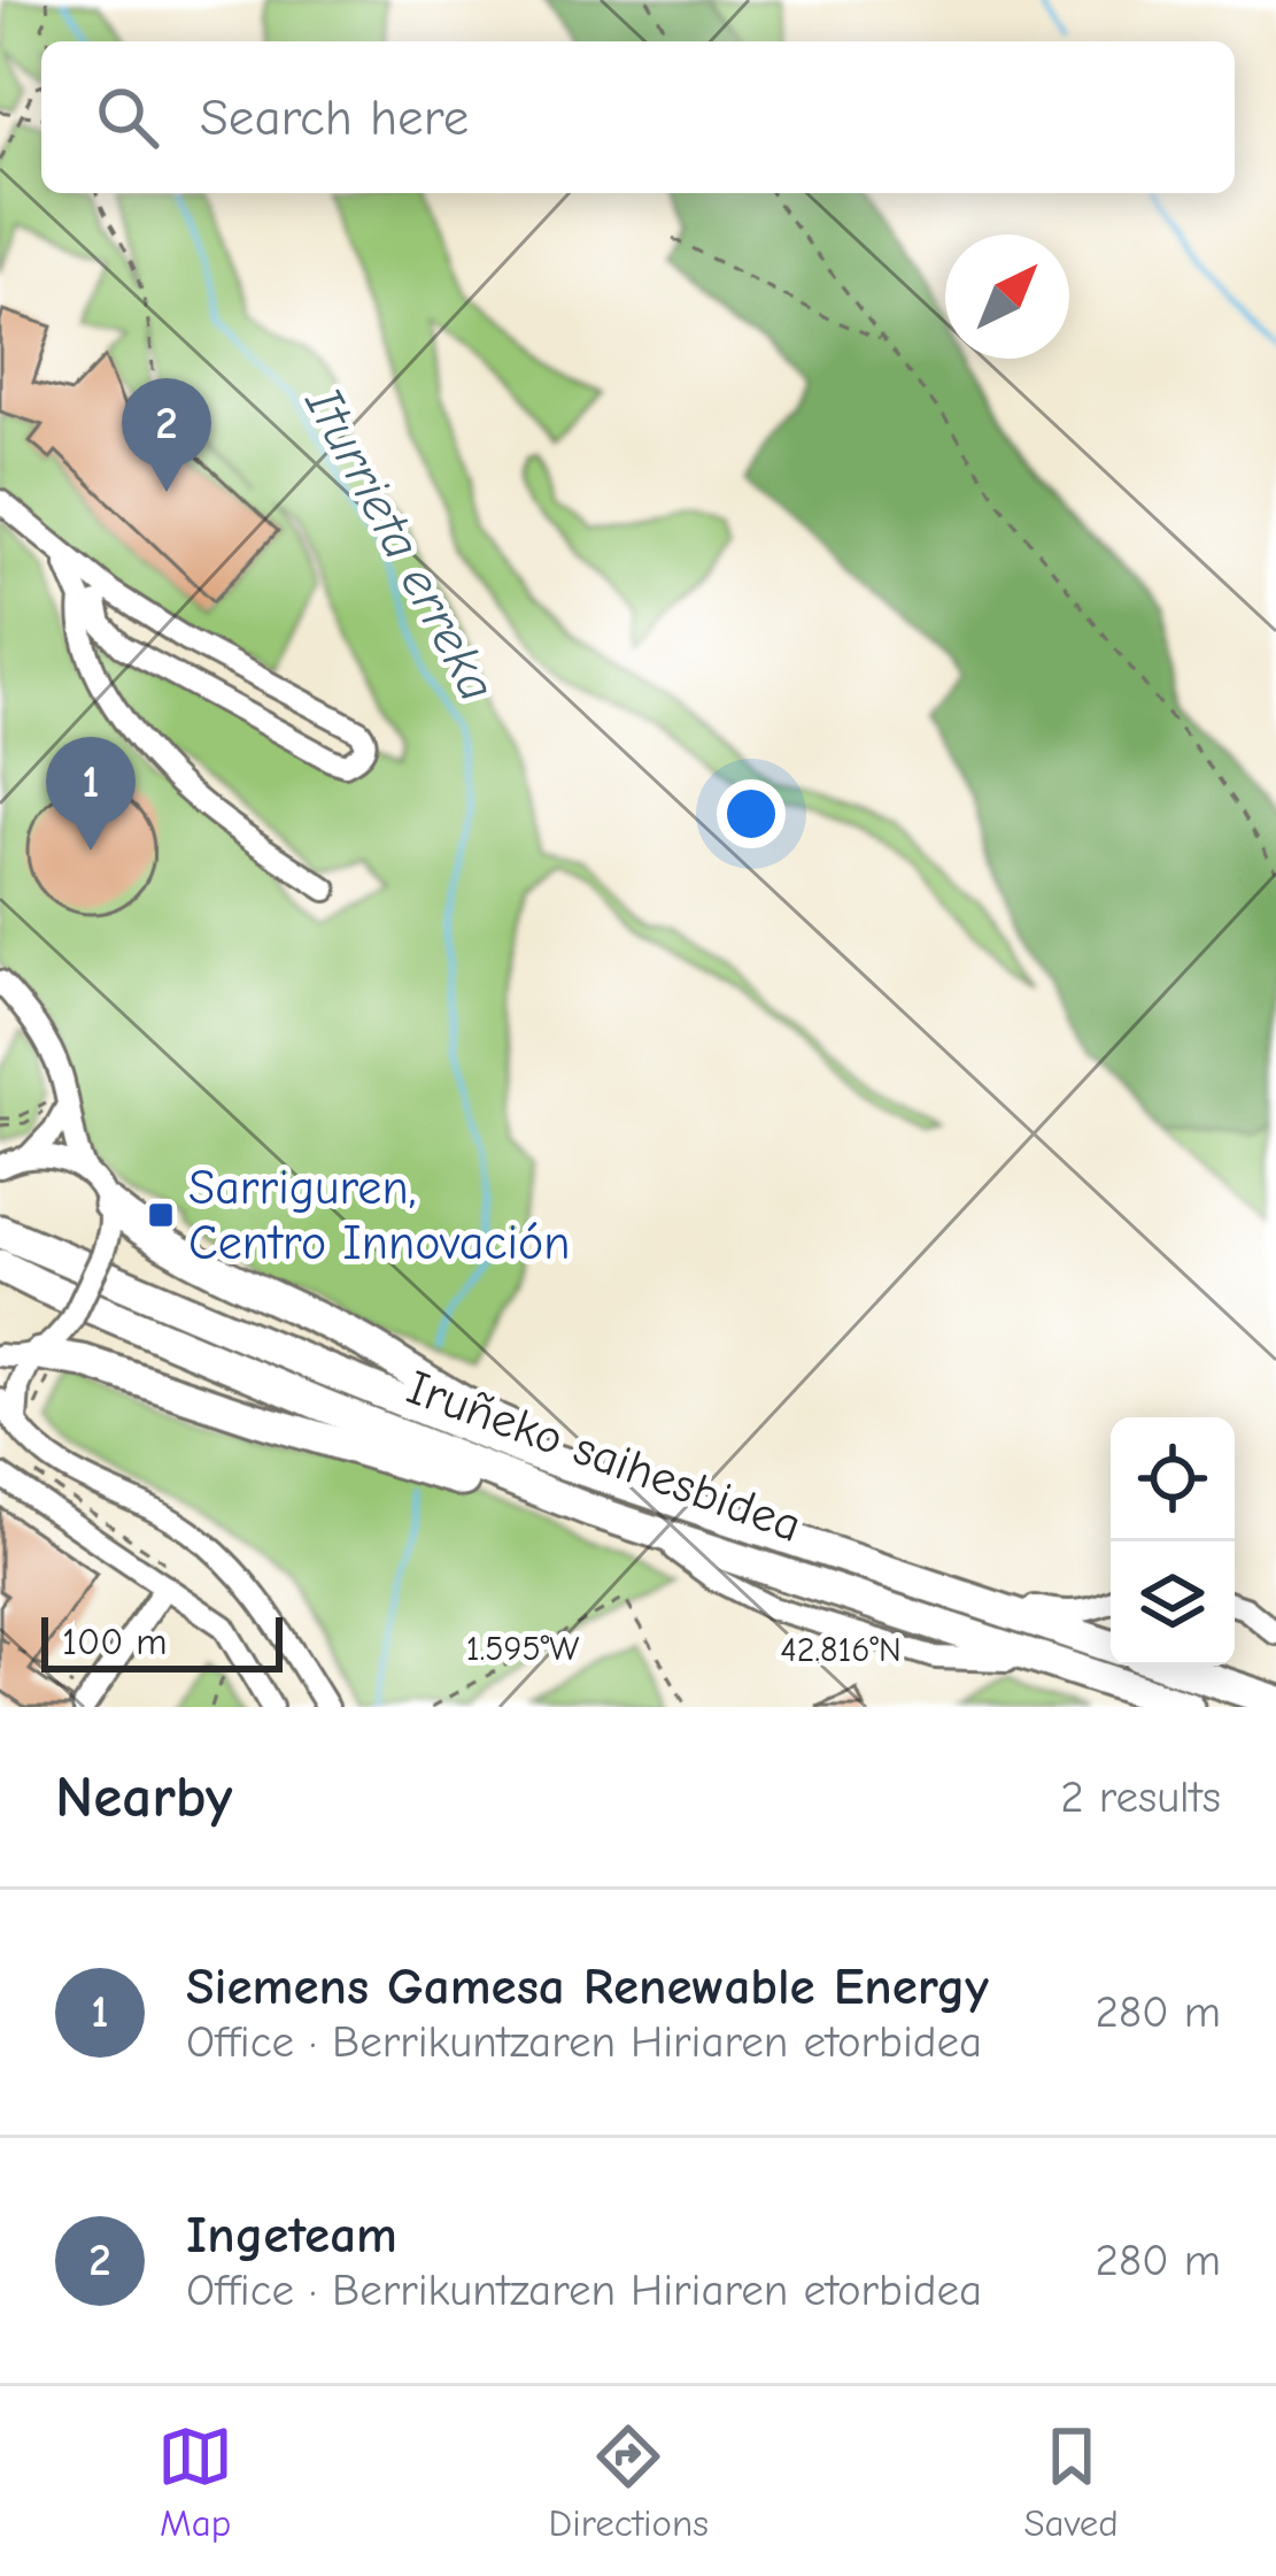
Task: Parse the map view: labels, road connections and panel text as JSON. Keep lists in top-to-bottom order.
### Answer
{
  "streets": {
    "highway": ["Iruñeko saihesbidea"]
  },
  "water": ["Iturrieta erreka"],
  "places": {
    "transit": ["Sarriguren, Centro Innovación"]
  },
  "scale_bar": "100 m",
  "north": "top right",
  "page": {
    "search": "Search here",
    "pins": ["2", "1"],
    "scale": "100 m",
    "heading": ["Nearby", "2 results"],
    "list": [
      {
        "mark": "1",
        "name": "Siemens Gamesa Renewable Energy",
        "note": "Office · Berrikuntzaren Hiriaren etorbidea",
        "value": "280 m"
      },
      {
        "mark": "2",
        "name": "Ingeteam",
        "note": "Office · Berrikuntzaren Hiriaren etorbidea",
        "value": "280 m"
      }
    ],
    "nav": ["Map", "Directions", "Saved"]
  },
  "coordinates": ["1.595°W", "42.816°N"]
}
